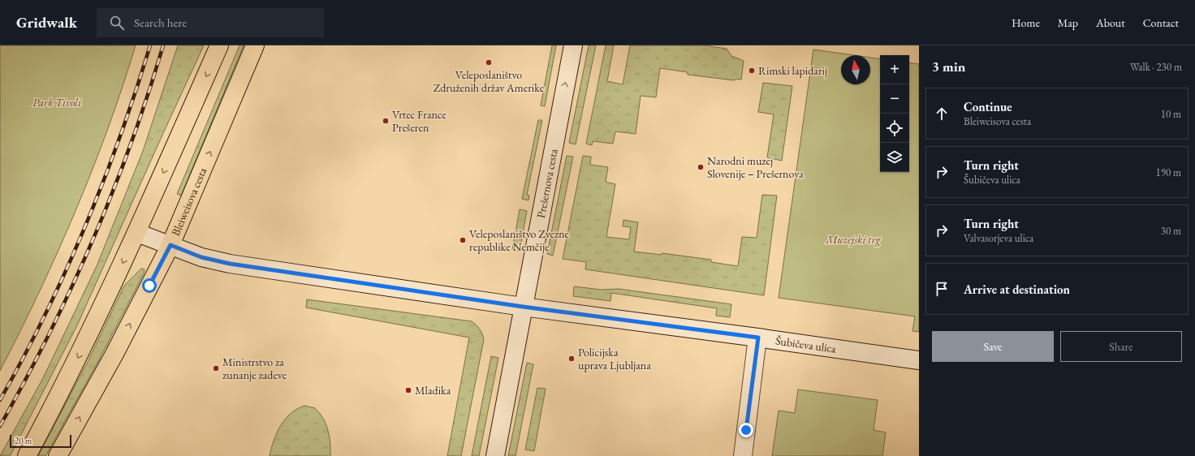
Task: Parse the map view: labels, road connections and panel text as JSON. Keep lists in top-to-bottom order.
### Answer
{
  "streets": {
    "main road": ["Bleiweisova cesta"],
    "street": ["Prešernova cesta", "Šubičeva ulica"]
  },
  "crossings": [
    ["Prešernova cesta", "Šubičeva ulica"],
    ["Bleiweisova cesta", "Šubičeva ulica"]
  ],
  "one_way": ["Prešernova cesta"],
  "parks": ["Park Tivoli", "Muzejski trg"],
  "places": [
    "Veleposlaništvo Združenih držav Amerike",
    "Rimski lapidarij",
    "Vrtec France Prešeren",
    "Narodni muzej Slovenije – Prešernova",
    "Veleposlaništvo Zvezne republike Nemčije",
    "Policijska uprava Ljubljana",
    "Ministrstvo za zunanje zadeve",
    "Mladika"
  ],
  "scale_bar": "20 m",
  "north": "top",
  "page": {
    "header": "Gridwalk",
    "search": "Search here",
    "nav": [
      "Home",
      "Map",
      "About",
      "Contact"
    ],
    "heading": ["3 min", "Walk · 230 m"],
    "map_buttons": ["+", "−"],
    "list": [
      ["Continue", "Bleiweisova cesta", "10 m"],
      ["Turn right", "Šubičeva ulica", "190 m"],
      ["Turn right", "Valvasorjeva ulica", "30 m"],
      "Arrive at destination"
    ],
    "buttons": ["Save", "Share"],
    "scale": "20 m"
  }
}
